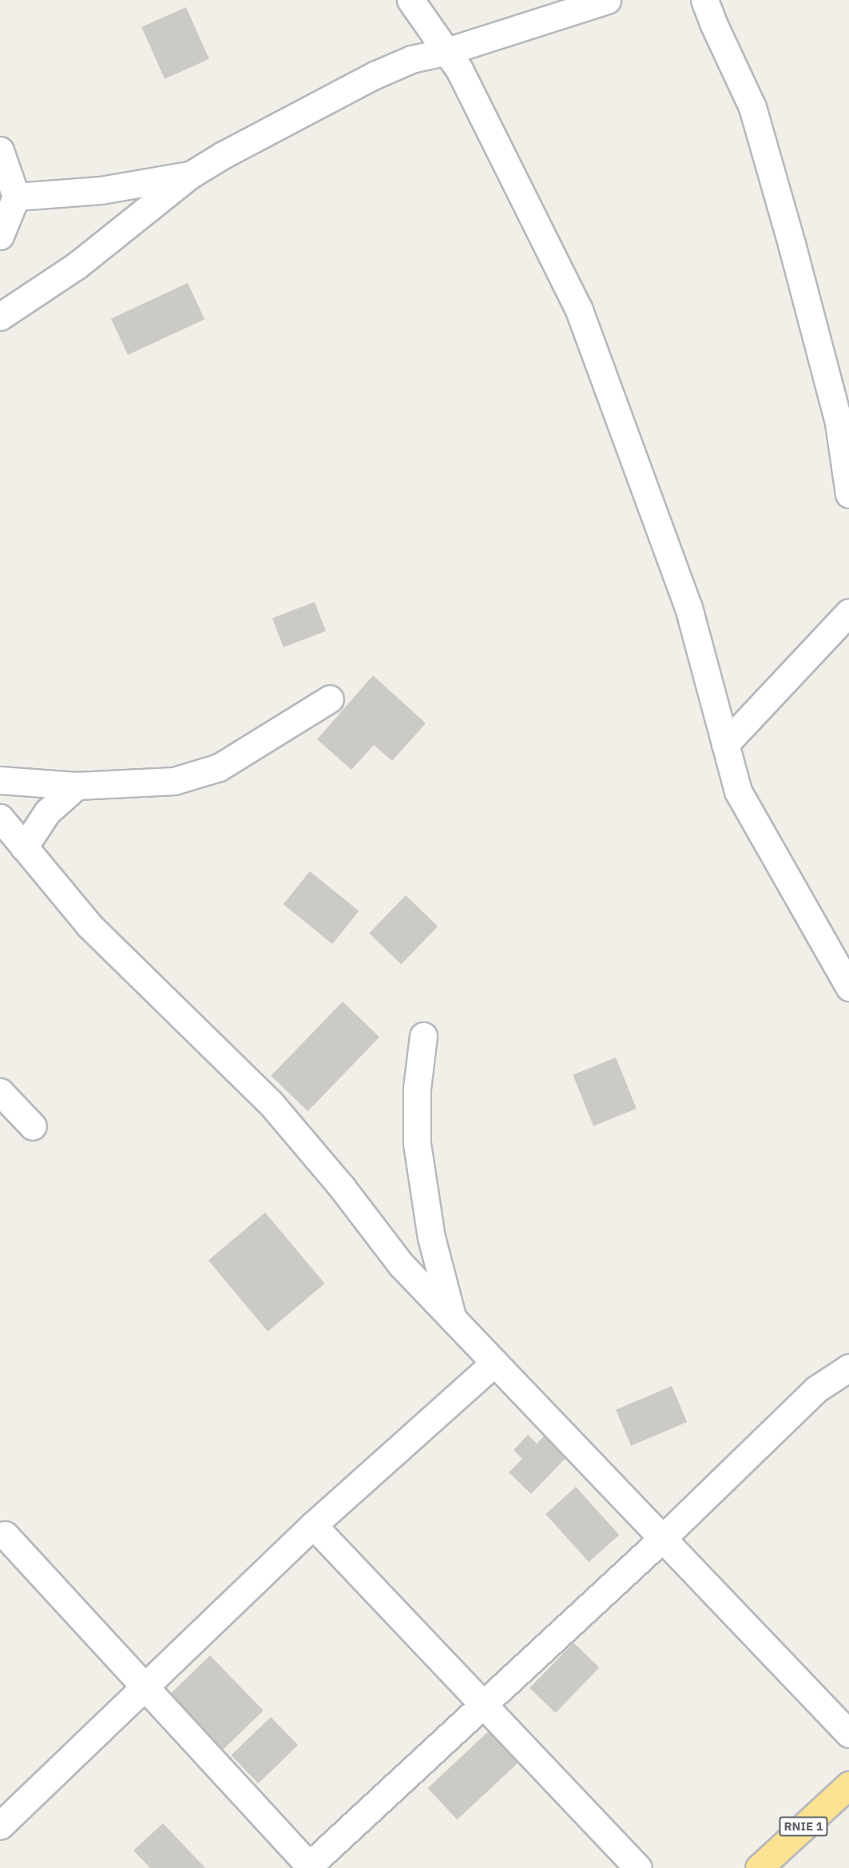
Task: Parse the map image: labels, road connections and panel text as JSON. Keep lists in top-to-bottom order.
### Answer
{
  "streets": {
    "highway": ["RNIE 1"]
  }
}
